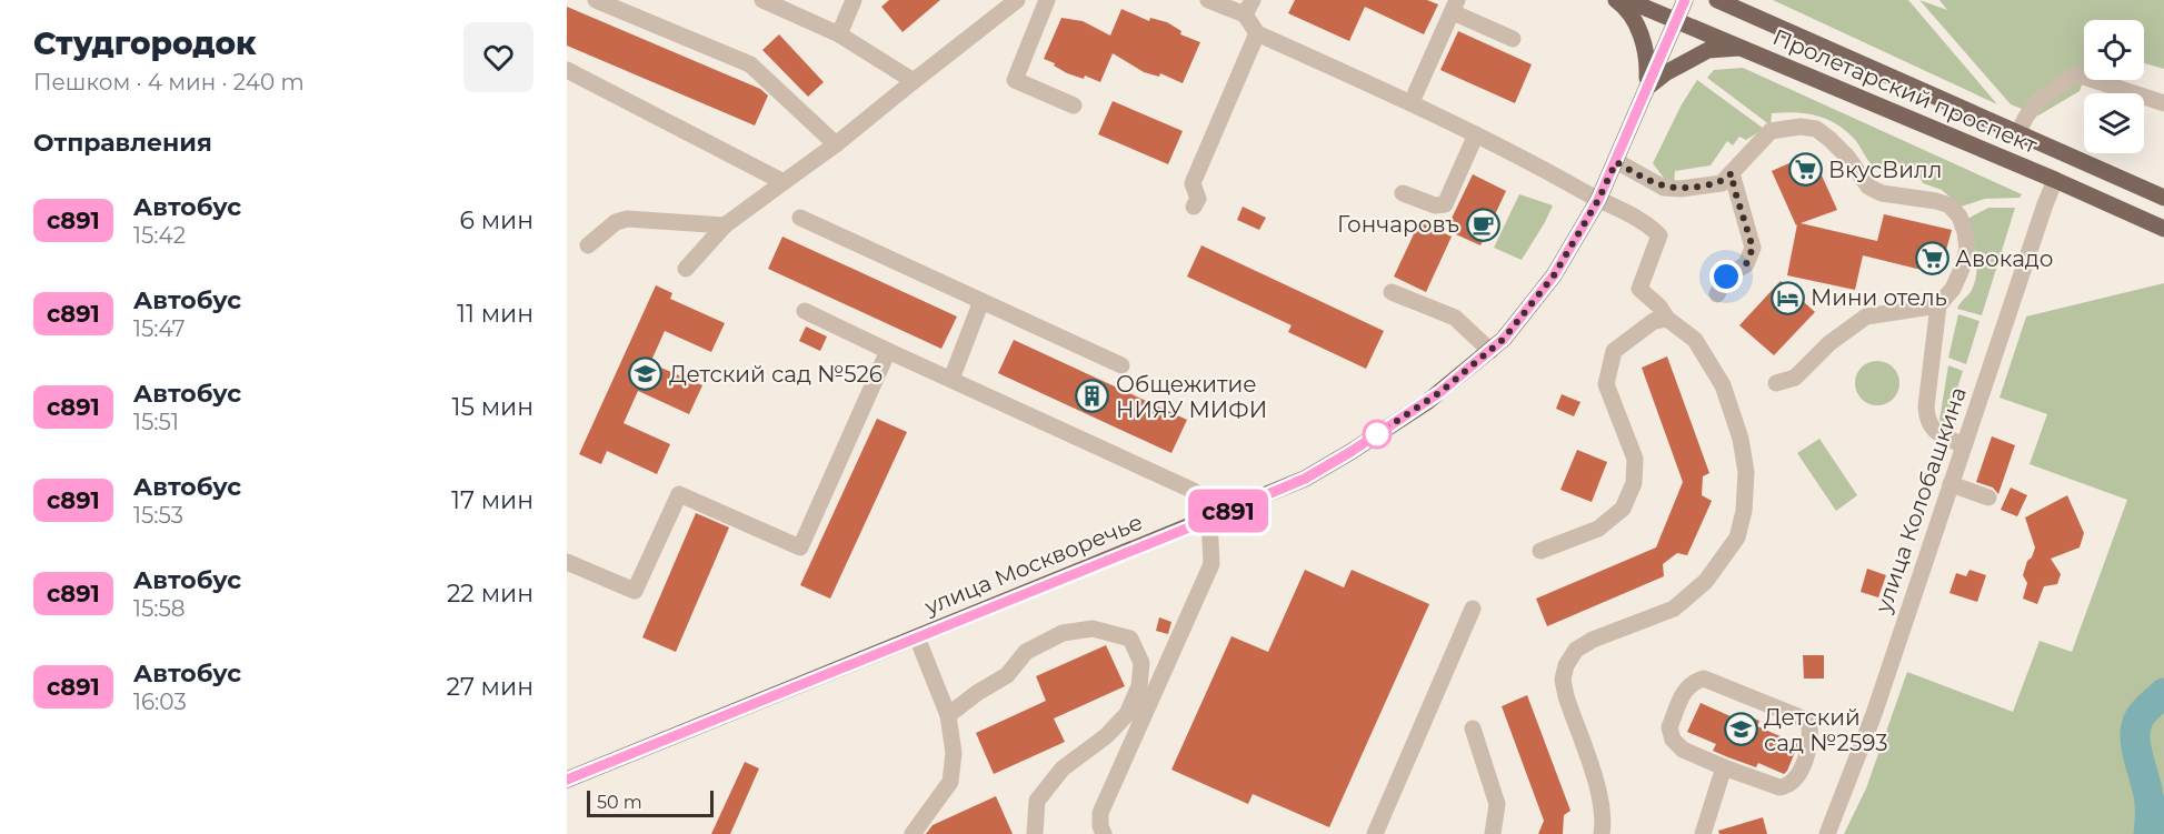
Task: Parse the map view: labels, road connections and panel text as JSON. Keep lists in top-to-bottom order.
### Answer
{
  "streets": {
    "main road": ["Пролетарский проспект", "улица Москворечье"],
    "street": ["улица Колобашкина"]
  },
  "crossings": [
    ["Пролетарский проспект", "улица Колобашкина"],
    ["Пролетарский проспект", "улица Москворечье"]
  ],
  "places": {
    "supermarket": ["ВкусВилл", "Авокадо"],
    "cafe": ["Гончаровъ"],
    "hotel": ["Мини отель"],
    "school or university": ["Детский сад №526", "Детский сад №2593"],
    "building": ["Общежитие НИЯУ МИФИ"]
  },
  "lines": ["bus line с891"],
  "scale_bar": "50 m",
  "page": {
    "heading": [
      ["Студгородок", "Пешком · 4 мин · 240 m"],
      "Отправления"
    ],
    "on_map": "с891",
    "list": [
      {
        "mark": "с891",
        "name": "Автобус",
        "note": "15:42",
        "value": "6 мин"
      },
      {
        "mark": "с891",
        "name": "Автобус",
        "note": "15:47",
        "value": "11 мин"
      },
      {
        "mark": "с891",
        "name": "Автобус",
        "note": "15:51",
        "value": "15 мин"
      },
      {
        "mark": "с891",
        "name": "Автобус",
        "note": "15:53",
        "value": "17 мин"
      },
      {
        "mark": "с891",
        "name": "Автобус",
        "note": "15:58",
        "value": "22 мин"
      },
      {
        "mark": "с891",
        "name": "Автобус",
        "note": "16:03",
        "value": "27 мин"
      }
    ],
    "scale": "50 m"
  }
}
